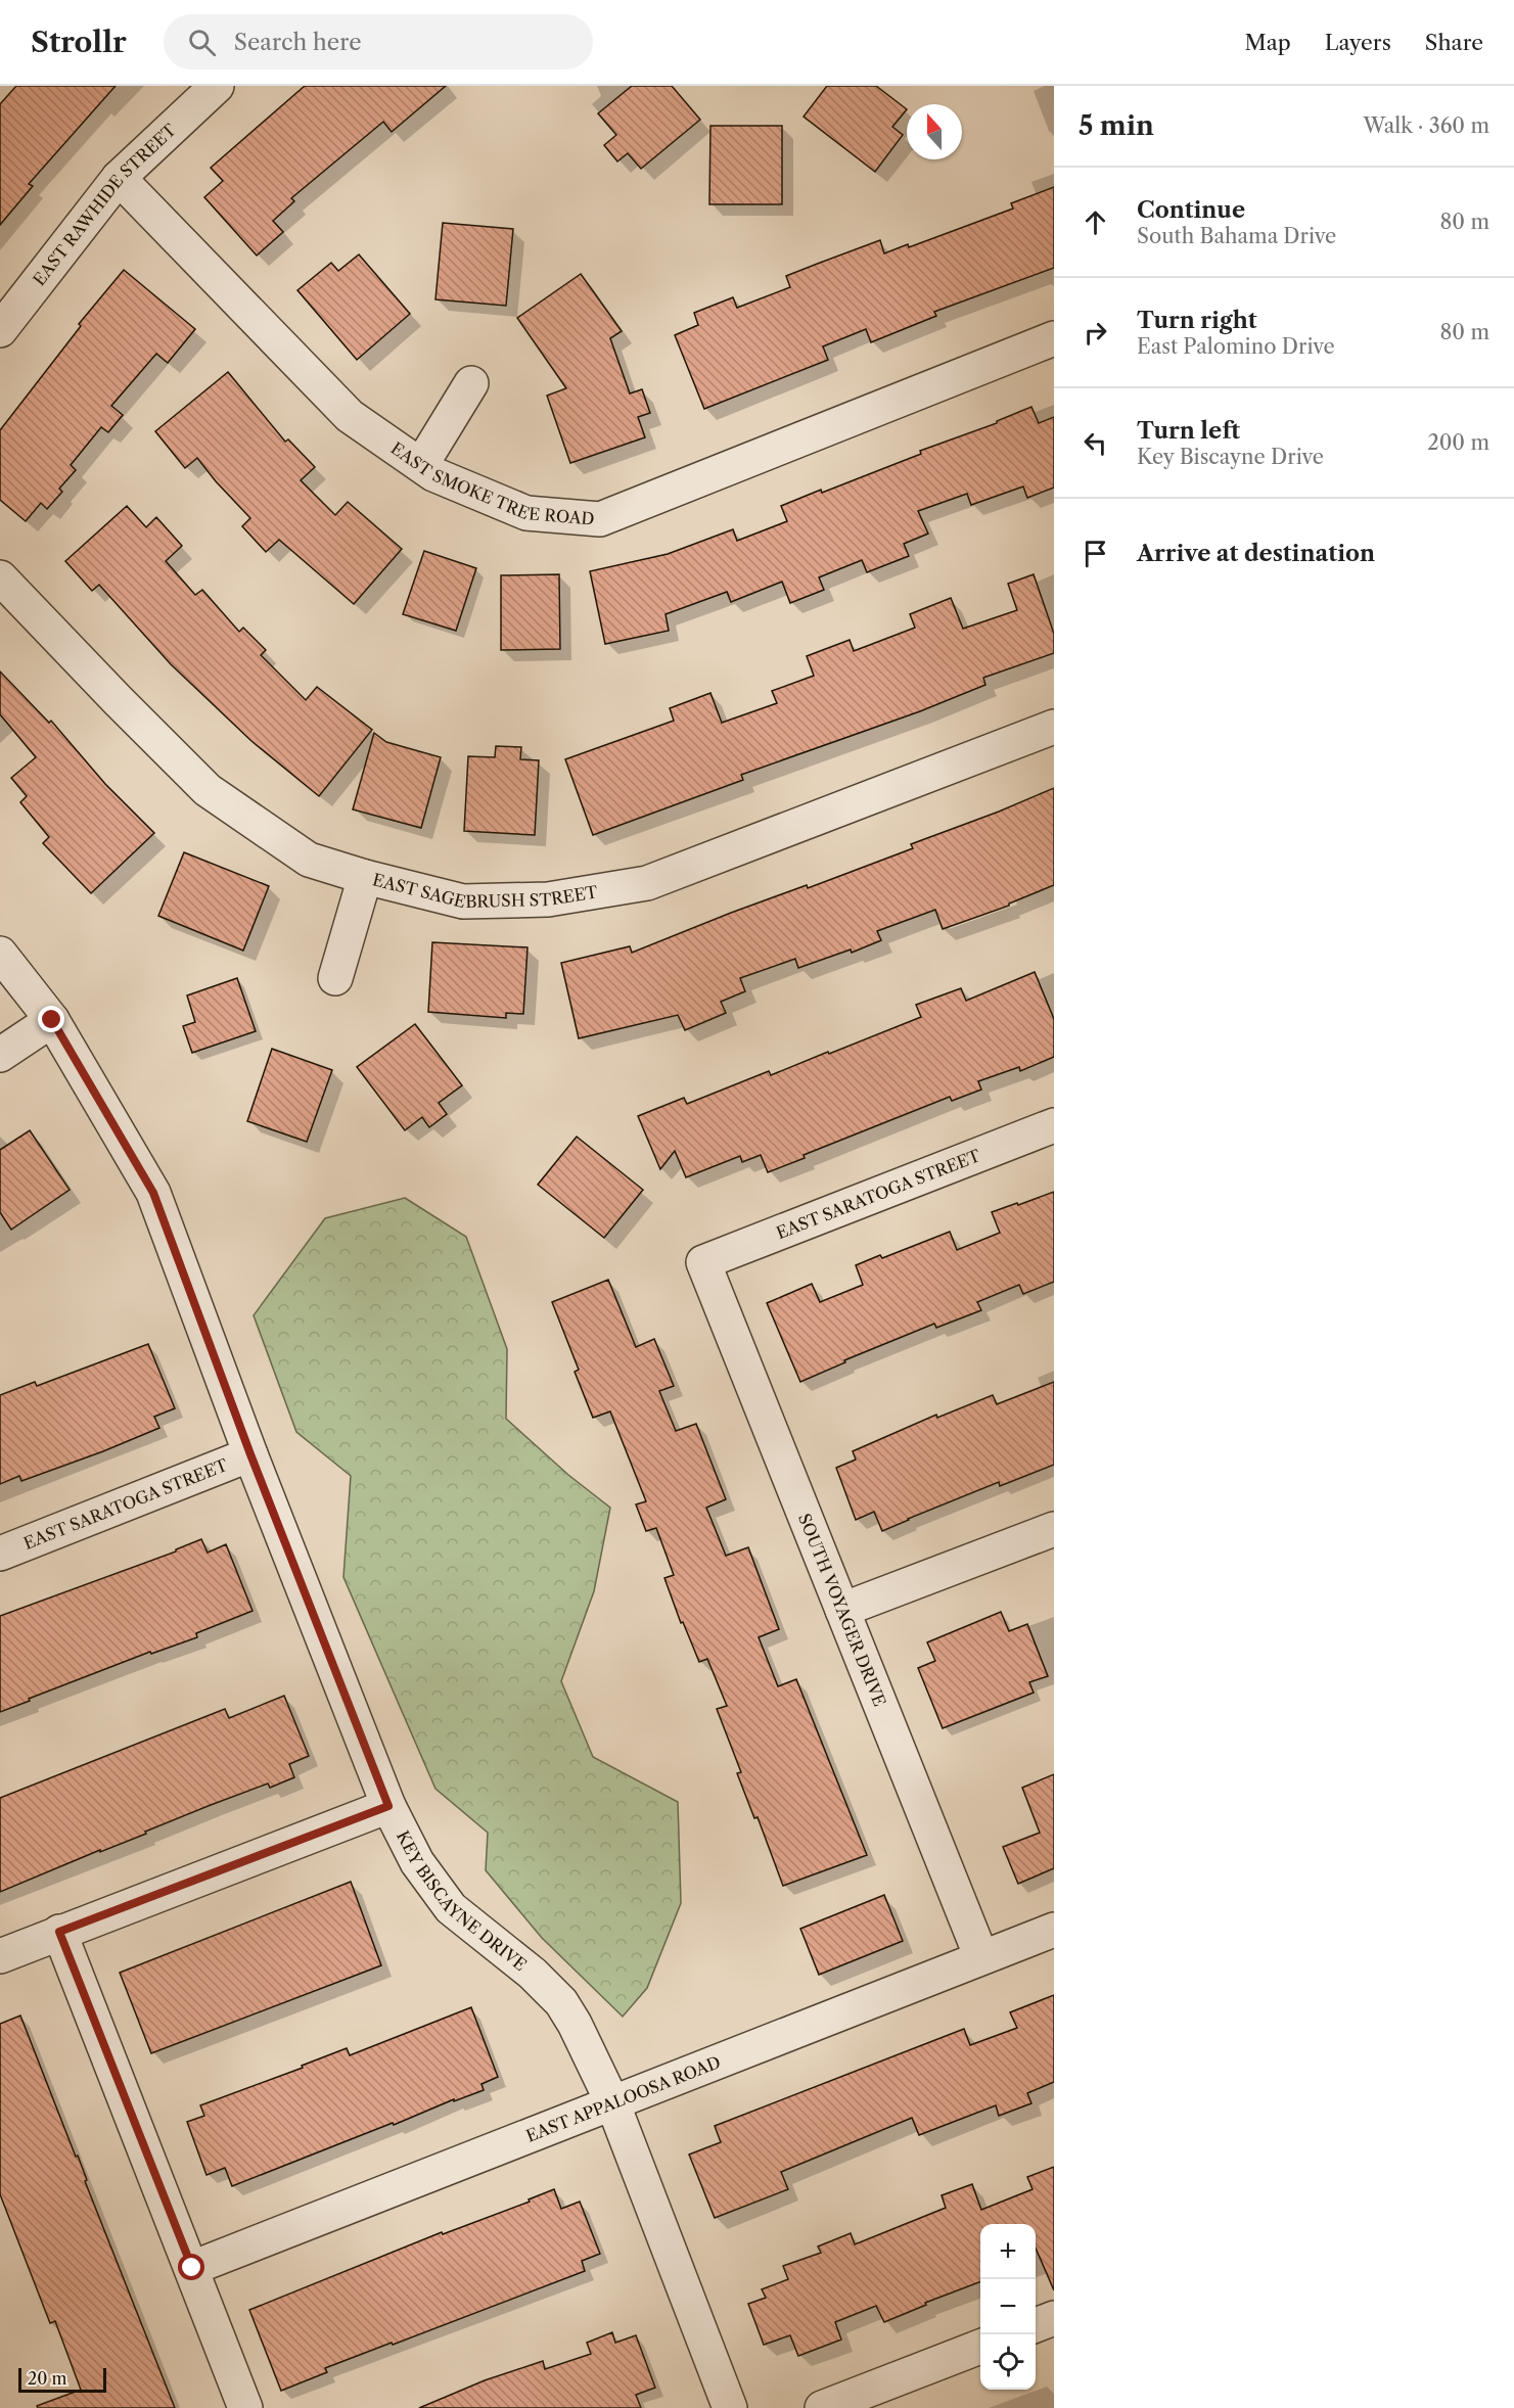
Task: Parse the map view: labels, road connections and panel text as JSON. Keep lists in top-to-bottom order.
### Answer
{
  "streets": {
    "street": [
      "EAST RAWHIDE STREET",
      "EAST SMOKE TREE ROAD",
      "EAST SAGEBRUSH STREET",
      "EAST SARATOGA STREET",
      "SOUTH VOYAGER DRIVE",
      "KEY BISCAYNE DRIVE",
      "EAST APPALOOSA ROAD"
    ]
  },
  "crossings": [
    ["EAST RAWHIDE STREET", "EAST SMOKE TREE ROAD"],
    ["EAST SARATOGA STREET", "SOUTH VOYAGER DRIVE"],
    ["EAST SARATOGA STREET", "KEY BISCAYNE DRIVE"],
    ["SOUTH VOYAGER DRIVE", "EAST APPALOOSA ROAD"],
    ["KEY BISCAYNE DRIVE", "EAST APPALOOSA ROAD"]
  ],
  "scale_bar": "20 m",
  "north": "top",
  "page": {
    "header": "Strollr",
    "search": "Search here",
    "nav": ["Map", "Layers", "Share"],
    "heading": ["5 min", "Walk · 360 m"],
    "list": [
      ["Continue", "South Bahama Drive", "80 m"],
      ["Turn right", "East Palomino Drive", "80 m"],
      ["Turn left", "Key Biscayne Drive", "200 m"],
      "Arrive at destination"
    ],
    "map_buttons": ["+", "−"],
    "scale": "20 m"
  }
}
